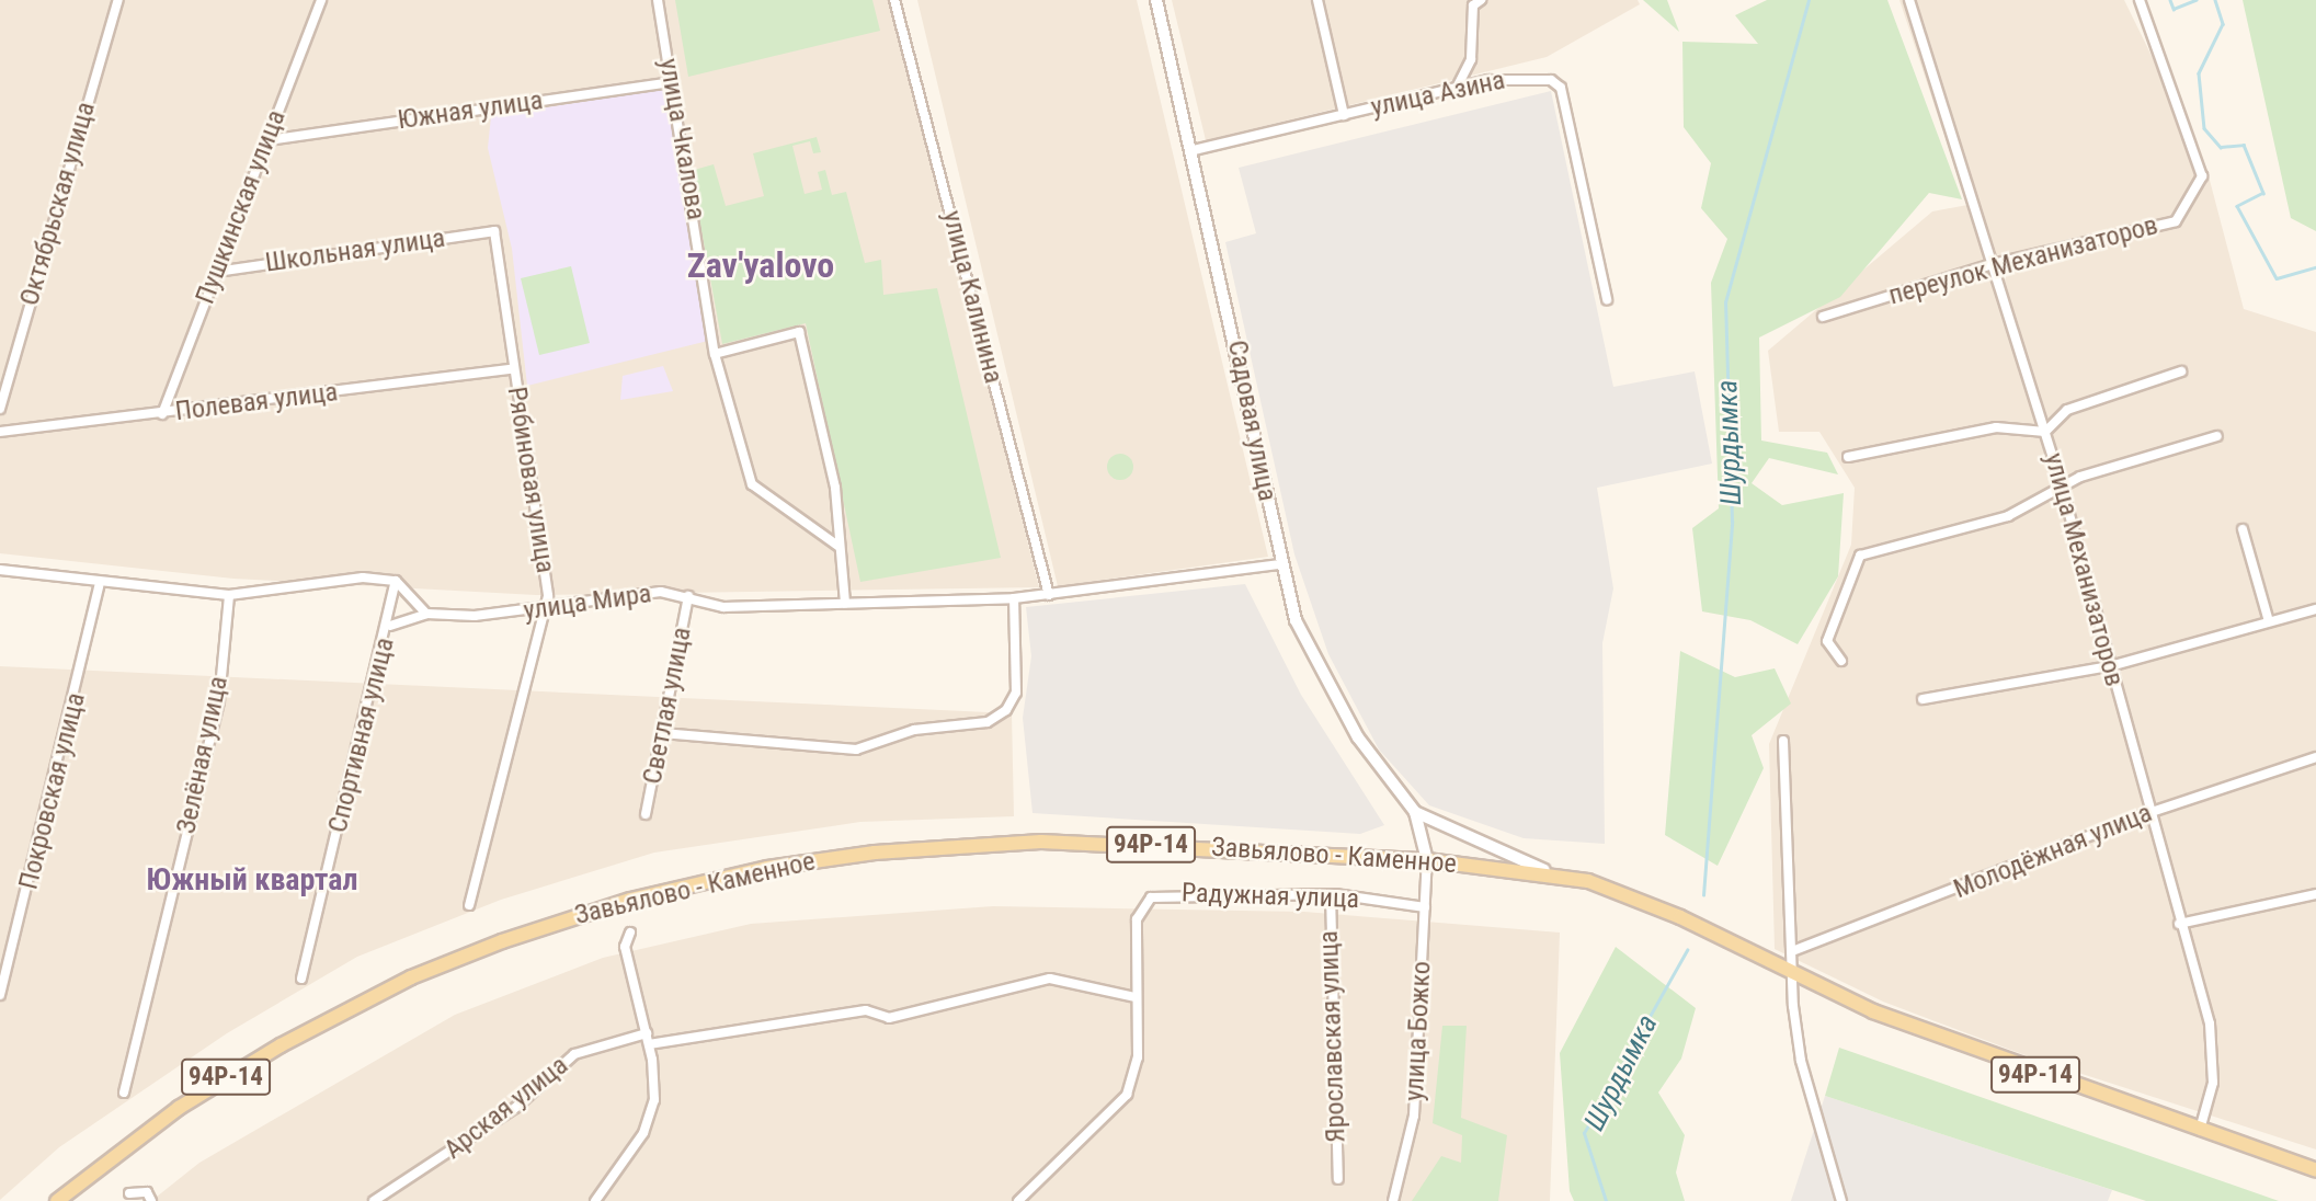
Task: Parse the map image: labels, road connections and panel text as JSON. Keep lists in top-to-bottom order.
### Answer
{
  "streets": {
    "main road": ["94Р-14", "Завьялово - Каменное"],
    "street": [
      "улица Азина",
      "Южная улица",
      "улица Чкалова",
      "Октябрьская улица",
      "Пушкинская улица",
      "Школьная улица",
      "переулок Механизаторов",
      "улица Калинина",
      "Полевая улица",
      "Садовая улица",
      "Рябиновая улица",
      "улица Механизаторов",
      "улица Мира",
      "Светлая улица",
      "Спортивная улица",
      "Зелёная улица",
      "Покровская улица",
      "Молодёжная улица",
      "Радужная улица",
      "улица Божко",
      "Ярославская улица",
      "Арская улица"
    ]
  },
  "crossings": [
    ["улица Азина", "Садовая улица"],
    ["Южная улица", "улица Чкалова"],
    ["Южная улица", "Пушкинская улица"],
    ["Пушкинская улица", "Школьная улица"],
    ["Пушкинская улица", "Полевая улица"],
    ["Школьная улица", "Рябиновая улица"],
    ["переулок Механизаторов", "улица Механизаторов"],
    ["улица Калинина", "улица Мира"],
    ["Полевая улица", "Рябиновая улица"],
    ["Садовая улица", "улица Мира"],
    ["Рябиновая улица", "улица Мира"],
    ["улица Механизаторов", "Молодёжная улица"],
    ["улица Механизаторов", "Завьялово - Каменное"],
    ["улица Мира", "Светлая улица"],
    ["улица Мира", "Спортивная улица"],
    ["Завьялово - Каменное", "улица Божко"],
    ["Радужная улица", "улица Божко"],
    ["Радужная улица", "Ярославская улица"]
  ],
  "districts": ["Zav'yalovo", "Южный квартал"],
  "water": ["Шурдымка"]
}
